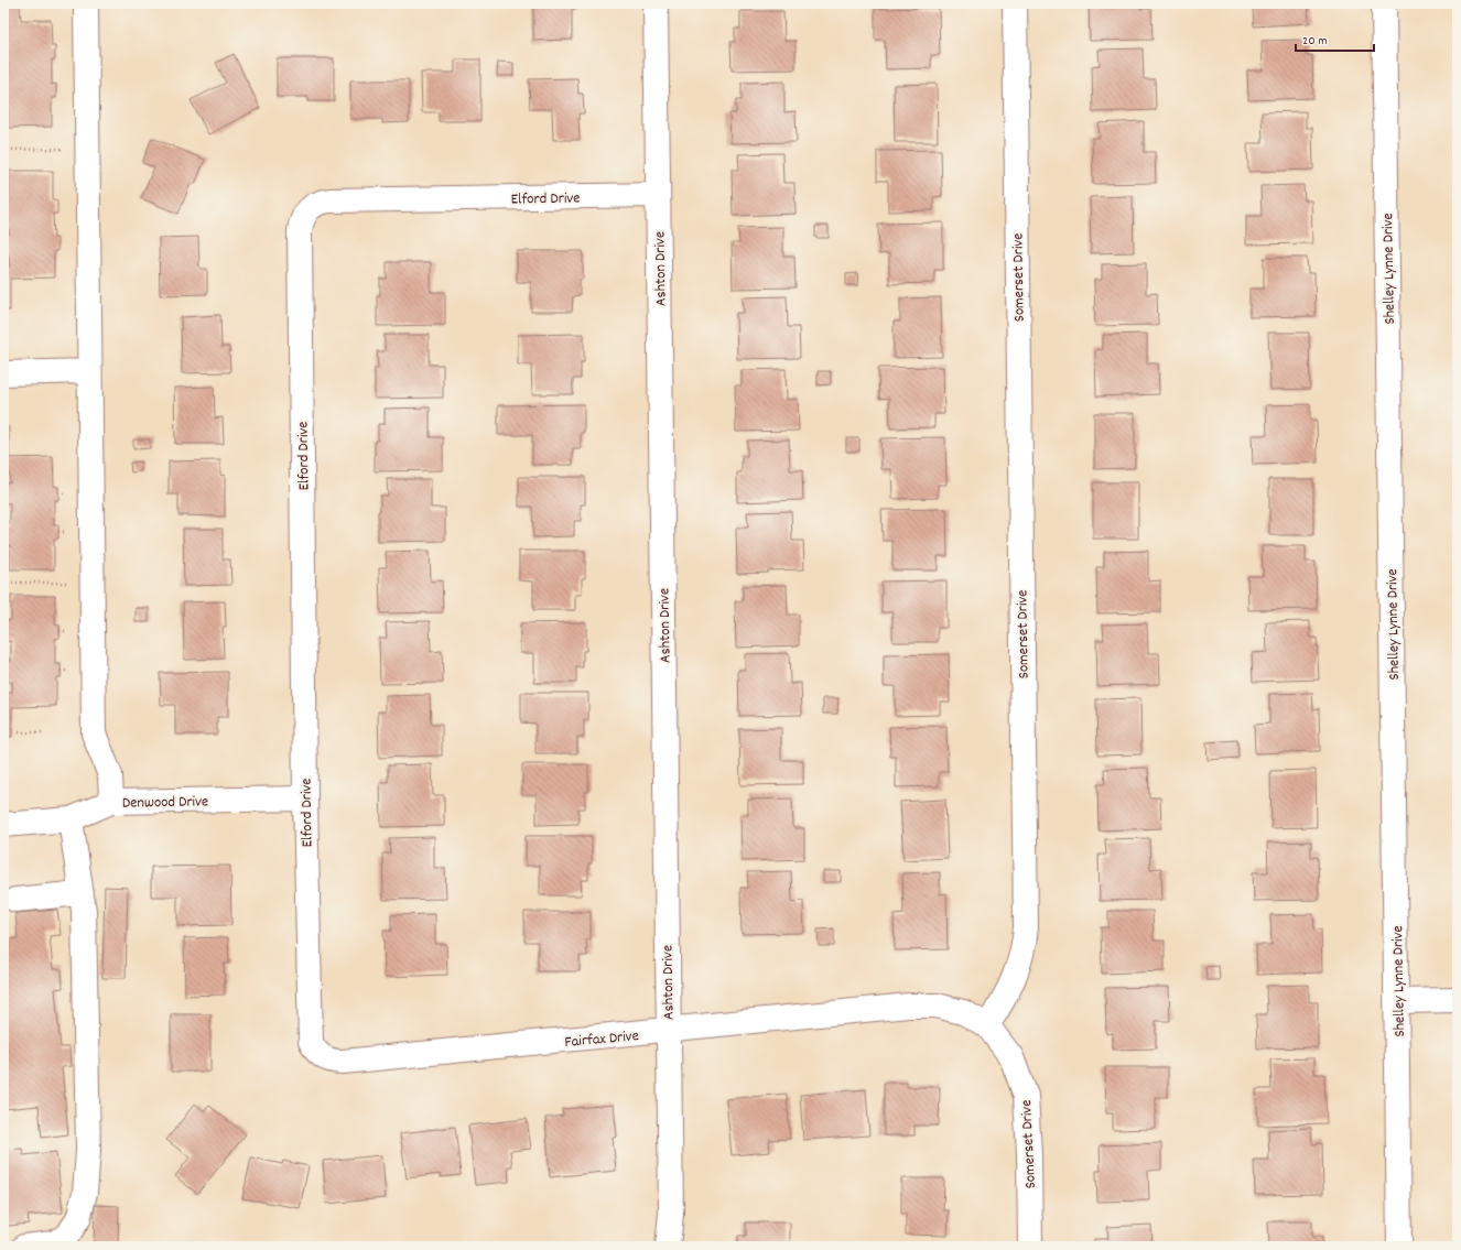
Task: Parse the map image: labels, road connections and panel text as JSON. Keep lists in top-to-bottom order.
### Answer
{
  "streets": {
    "street": [
      "Elford Drive",
      "Ashton Drive",
      "Shelley Lynne Drive",
      "Somerset Drive",
      "Denwood Drive",
      "Fairfax Drive"
    ]
  },
  "crossings": [
    ["Elford Drive", "Ashton Drive"],
    ["Elford Drive", "Denwood Drive"],
    ["Elford Drive", "Fairfax Drive"],
    ["Ashton Drive", "Fairfax Drive"],
    ["Somerset Drive", "Fairfax Drive"]
  ],
  "scale_bar": "20 m"
}
